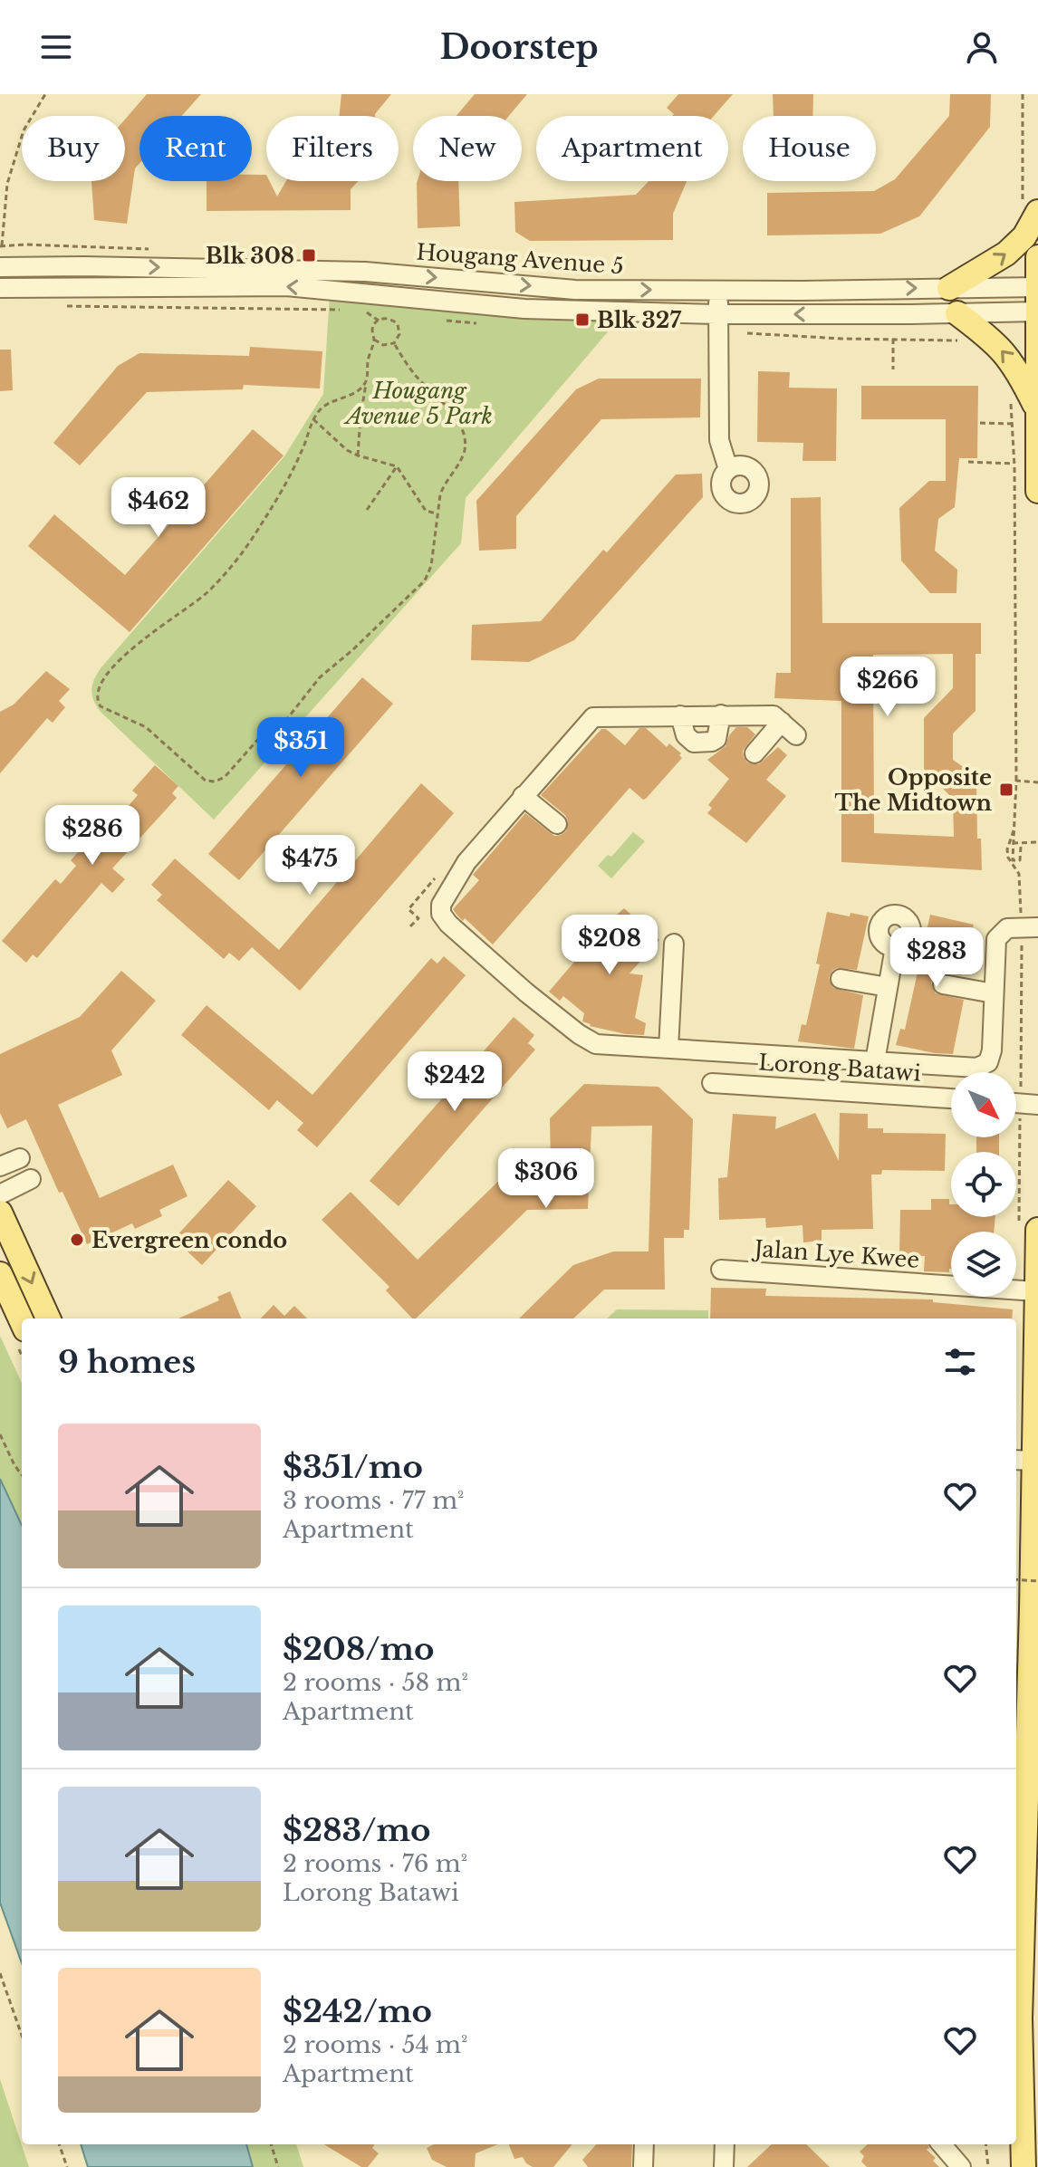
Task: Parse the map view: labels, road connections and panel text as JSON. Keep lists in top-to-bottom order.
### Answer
{
  "streets": {
    "street": ["Hougang Avenue 5", "Lorong Batawi", "Jalan Lye Kwee"]
  },
  "parks": ["Hougang Avenue 5 Park"],
  "places": {
    "transit": ["Blk 308", "Blk 327", "Opposite The Midtown"],
    "other": ["Evergreen condo"]
  },
  "north": "bottom right",
  "page": {
    "header": "Doorstep",
    "chip": [
      "Buy",
      "Rent",
      "Filters",
      "New",
      "Apartment",
      "House"
    ],
    "price": [
      "$462",
      "$266",
      "$351",
      "$286",
      "$475",
      "$208",
      "$283",
      "$242",
      "$306"
    ],
    "heading": "9 homes",
    "list": [
      {
        "name": "$351/mo",
        "note": "3 rooms · 77 m² · Apartment"
      },
      {
        "name": "$208/mo",
        "note": "2 rooms · 58 m² · Apartment"
      },
      {
        "name": "$283/mo",
        "note": "2 rooms · 76 m² · Lorong Batawi"
      },
      {
        "name": "$242/mo",
        "note": "2 rooms · 54 m² · Apartment"
      }
    ]
  }
}
